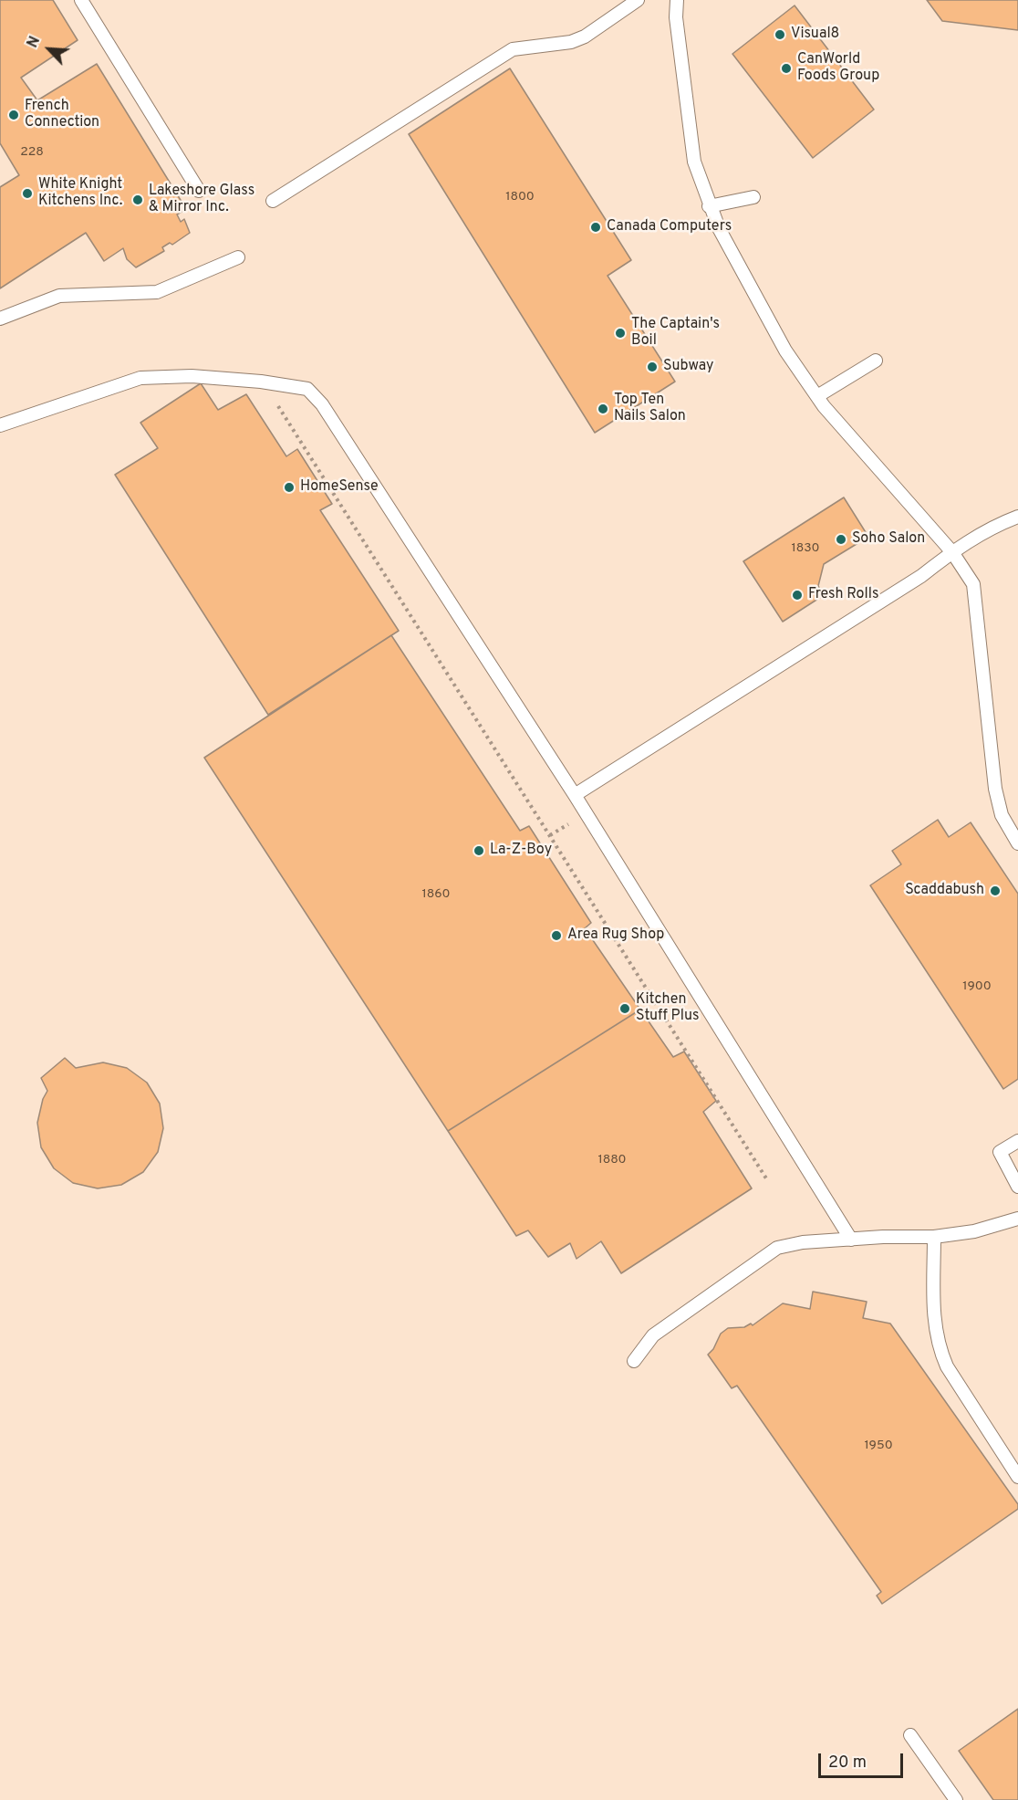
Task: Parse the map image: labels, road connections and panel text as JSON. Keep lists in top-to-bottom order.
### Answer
{
  "places": [
    "Visual8",
    "CanWorld Foods Group",
    "French Connection",
    "White Knight Kitchens Inc.",
    "Lakeshore Glass & Mirror Inc.",
    "Canada Computers",
    "The Captain's Boil",
    "Subway",
    "Top Ten Nails Salon",
    "HomeSense",
    "Soho Salon",
    "Fresh Rolls",
    "La-Z-Boy",
    "Scaddabush",
    "Area Rug Shop",
    "Kitchen Stuff Plus"
  ],
  "house_numbers": [
    "228",
    "1800",
    "1830",
    "1860",
    "1900",
    "1880",
    "1950"
  ],
  "scale_bar": "20 m",
  "north": "top left"
}
